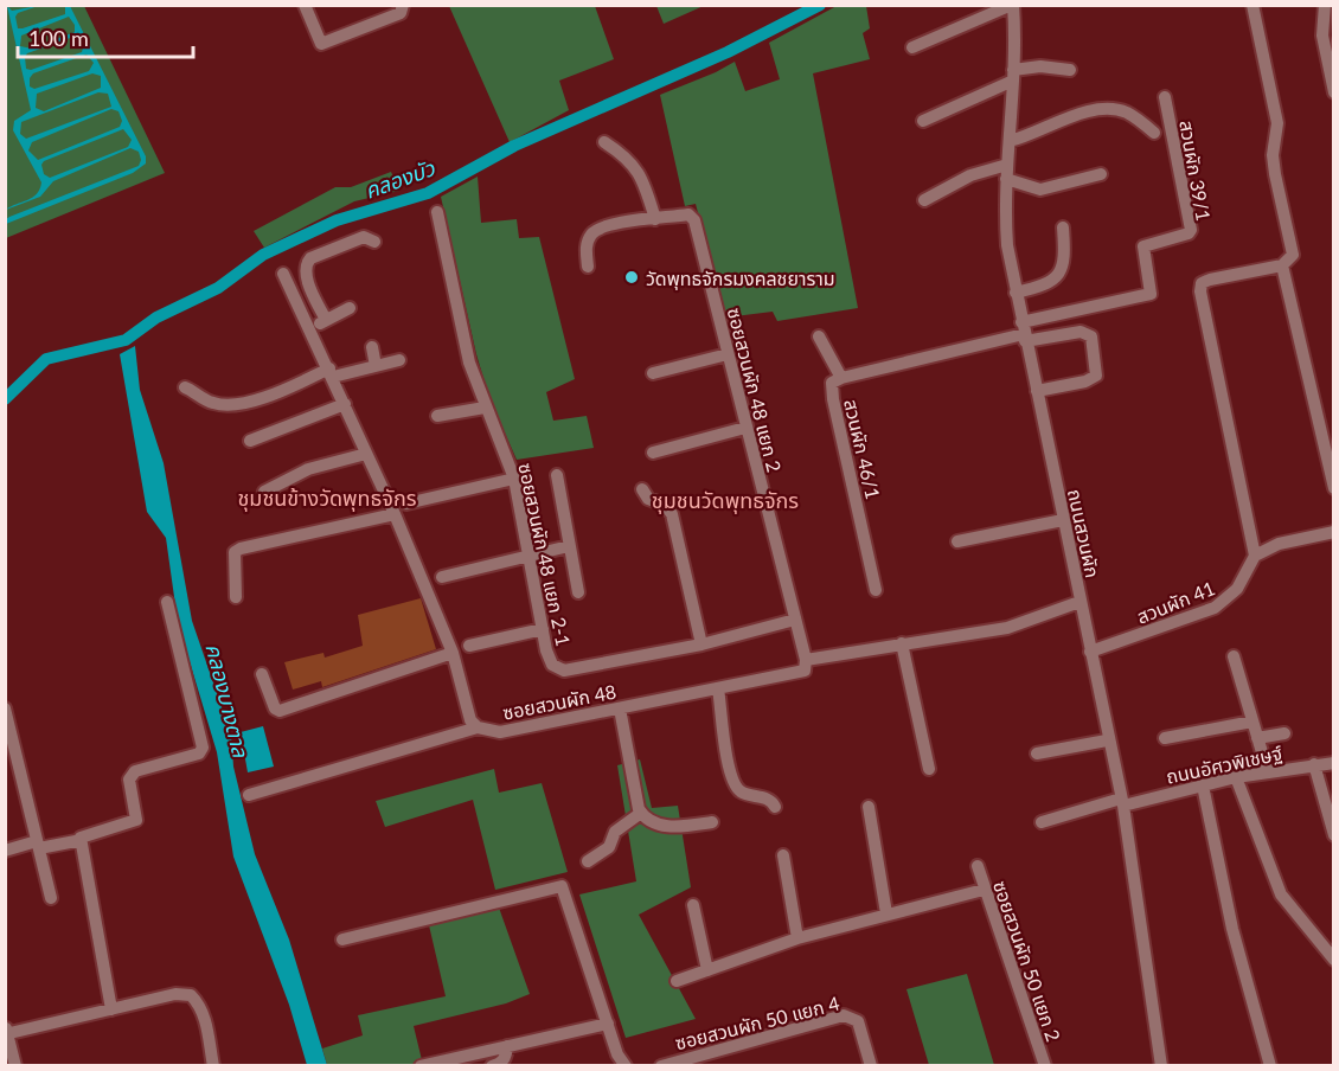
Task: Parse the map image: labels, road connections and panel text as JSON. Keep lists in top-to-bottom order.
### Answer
{
  "streets": {
    "street": [
      "สวนผัก 39/1",
      "ซอยสวนผัก 48 แยก 2",
      "สวนผัก 46/1",
      "ถนนสวนผัก",
      "ซอยสวนผัก 48 แยก 2-1",
      "สวนผัก 41",
      "ซอยสวนผัก 48",
      "ถนนอัศวพิเชษฐ์",
      "ซอยสวนผัก 50 แยก 2",
      "ซอยสวนผัก 50 แยก 4"
    ]
  },
  "crossings": [
    ["สวนผัก 39/1", "สวนผัก 46/1"],
    ["สวนผัก 39/1", "ถนนสวนผัก"],
    ["ซอยสวนผัก 48 แยก 2", "ซอยสวนผัก 48 แยก 2-1"],
    ["ซอยสวนผัก 48 แยก 2", "ซอยสวนผัก 48"],
    ["สวนผัก 46/1", "ถนนสวนผัก"],
    ["ถนนสวนผัก", "สวนผัก 41"],
    ["ถนนสวนผัก", "ซอยสวนผัก 48"],
    ["ถนนสวนผัก", "ถนนอัศวพิเชษฐ์"]
  ],
  "districts": ["ชุมชนข้างวัดพุทธจักร", "ชุมชนวัดพุทธจักร"],
  "water": ["คลองบัว", "คลองบางตาล"],
  "places": ["วัดพุทธจักรมงคลชยาราม"],
  "scale_bar": "100 m"
}
